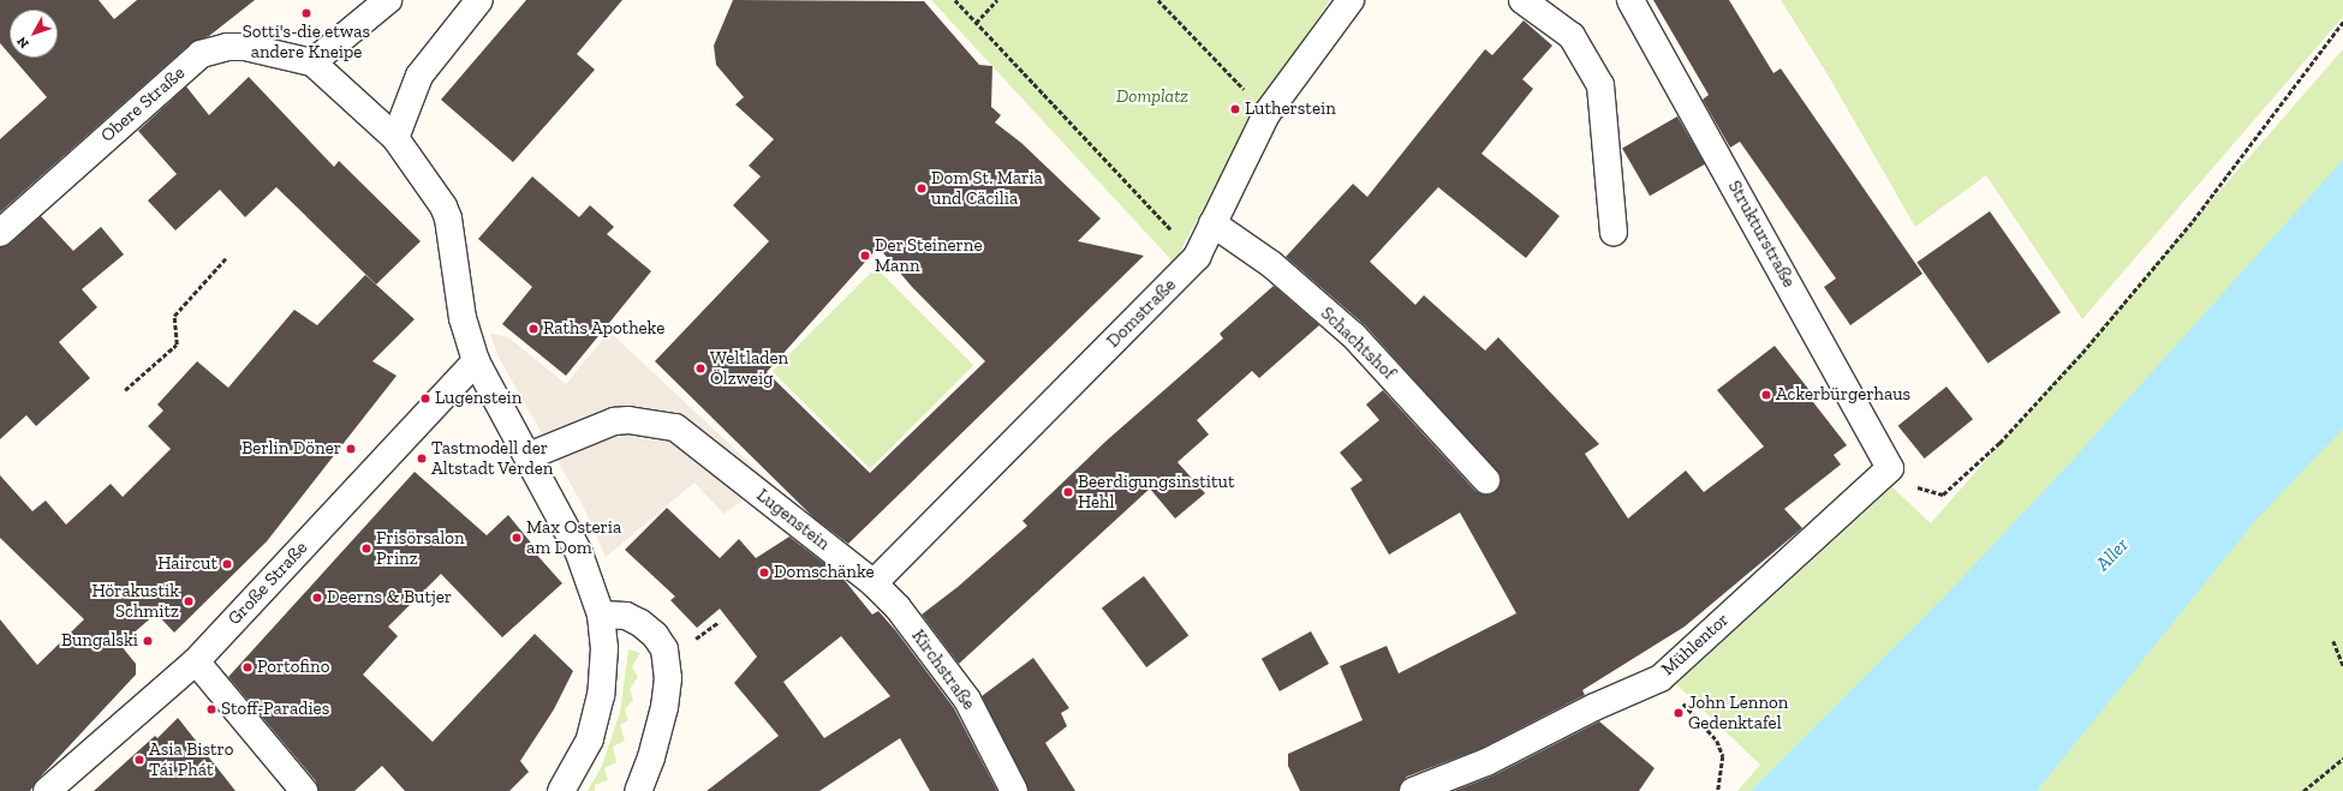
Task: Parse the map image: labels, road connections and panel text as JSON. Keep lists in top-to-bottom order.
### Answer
{
  "streets": {
    "street": [
      "Obere Straße",
      "Strukturstraße",
      "Domstraße",
      "Schachtshof",
      "Lugenstein",
      "Große Straße",
      "Mühlentor",
      "Kirchstraße"
    ]
  },
  "crossings": [
    ["Strukturstraße", "Mühlentor"],
    ["Domstraße", "Schachtshof"],
    ["Domstraße", "Lugenstein"],
    ["Domstraße", "Kirchstraße"],
    ["Lugenstein", "Kirchstraße"]
  ],
  "water": ["Aller"],
  "parks": ["Domplatz"],
  "places": [
    "Sotti's-die etwas andere Kneipe",
    "Lutherstein",
    "Dom St. Maria und Cäcilia",
    "Der Steinerne Mann",
    "Raths Apotheke",
    "Weltladen Ölzweig",
    "Ackerbürgerhaus",
    "Lugenstein",
    "Berlin Döner",
    "Tastmodell der Altstadt Verden",
    "Beerdigungsinstitut Hehl",
    "Max Osteria am Dom",
    "Frisörsalon Prinz",
    "Haircut",
    "Domschänke",
    "Deerns & Butjer",
    "Hörakustik Schmitz",
    "Bungalski",
    "Portofino",
    "Stoff-Paradies",
    "John Lennon Gedenktafel",
    "Asia Bistro Tái Phát"
  ],
  "north": "bottom left"
}
